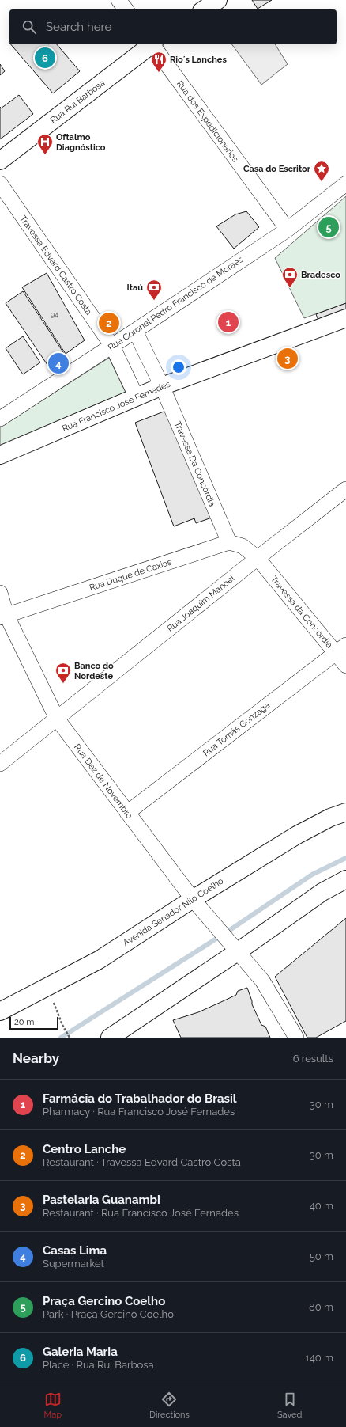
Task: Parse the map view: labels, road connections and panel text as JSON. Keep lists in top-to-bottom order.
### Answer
{
  "streets": {
    "main road": ["Rua Rui Barbosa", "Rua Francisco José Fernades", "Avenida Senador Nilo Coelho"],
    "street": [
      "Rua dos Expedicionários",
      "Travessa Edvard Castro Costa",
      "Rua Coronel Pedro Francisco de Moraes",
      "Travessa Da Concórdia",
      "Rua Duque de Caxias",
      "Rua Joaquim Manoel",
      "Travessa da Concórdia",
      "Rua Tomás Gonzaga",
      "Rua Dez de Novembro"
    ]
  },
  "crossings": [
    ["Rua dos Expedicionários", "Rua Coronel Pedro Francisco de Moraes"],
    ["Travessa Edvard Castro Costa", "Rua Coronel Pedro Francisco de Moraes"],
    ["Travessa Edvard Castro Costa", "Rua Francisco José Fernades"],
    ["Rua Coronel Pedro Francisco de Moraes", "Travessa Da Concórdia"],
    ["Rua Francisco José Fernades", "Travessa Da Concórdia"],
    ["Travessa Da Concórdia", "Rua Duque de Caxias"],
    ["Rua Duque de Caxias", "Rua Dez de Novembro"],
    ["Rua Joaquim Manoel", "Travessa da Concórdia"],
    ["Rua Joaquim Manoel", "Rua Dez de Novembro"],
    ["Travessa da Concórdia", "Rua Tomás Gonzaga"],
    ["Rua Tomás Gonzaga", "Rua Dez de Novembro"],
    ["Rua Dez de Novembro", "Avenida Senador Nilo Coelho"]
  ],
  "places": {
    "restaurant": ["Rio´s Lanches"],
    "hospital": ["Oftalmo Diagnóstico"],
    "place": ["Casa do Escritor"],
    "bank": ["Bradesco", "Itaú", "Banco do Nordeste"]
  },
  "house_numbers": ["94"],
  "scale_bar": "20 m",
  "page": {
    "search": "Search here",
    "pins": [
      "6",
      "5",
      "1",
      "2",
      "3",
      "4"
    ],
    "scale": "20 m",
    "heading": ["Nearby", "6 results"],
    "list": [
      {
        "mark": "1",
        "name": "Farmácia do Trabalhador do Brasil",
        "note": "Pharmacy · Rua Francisco José Fernades",
        "value": "30 m"
      },
      {
        "mark": "2",
        "name": "Centro Lanche",
        "note": "Restaurant · Travessa Edvard Castro Costa",
        "value": "30 m"
      },
      {
        "mark": "3",
        "name": "Pastelaria Guanambi",
        "note": "Restaurant · Rua Francisco José Fernades",
        "value": "40 m"
      },
      {
        "mark": "4",
        "name": "Casas Lima",
        "note": "Supermarket",
        "value": "50 m"
      },
      {
        "mark": "5",
        "name": "Praça Gercino Coelho",
        "note": "Park · Praça Gercino Coelho",
        "value": "80 m"
      },
      {
        "mark": "6",
        "name": "Galeria Maria",
        "note": "Place · Rua Rui Barbosa",
        "value": "140 m"
      }
    ],
    "nav": ["Map", "Directions", "Saved"]
  }
}
